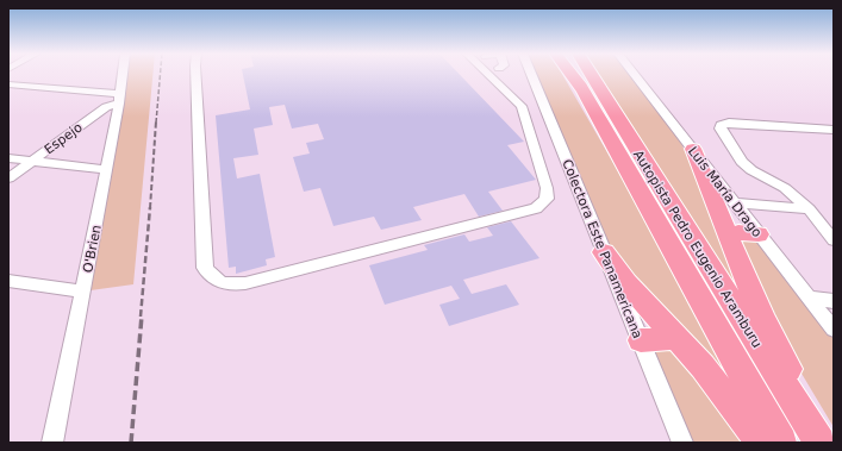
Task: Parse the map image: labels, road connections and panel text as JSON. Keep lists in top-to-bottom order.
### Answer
{
  "streets": {
    "highway": ["Autopista Pedro Eugenio Aramburu"],
    "street": [
      "Espejo",
      "Luis María Drago",
      "O'Brien",
      "Colectora Este Panamericana"
    ]
  },
  "crossings": [
    ["Espejo", "O'Brien"]
  ]
}
